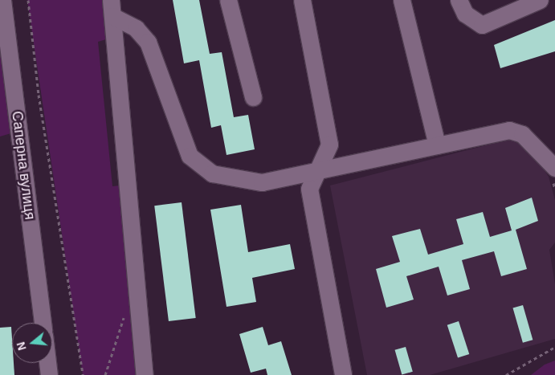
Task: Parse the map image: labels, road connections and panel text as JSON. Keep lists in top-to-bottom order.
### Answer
{
  "streets": {
    "street": ["Саперна вулиця"]
  },
  "north": "left"
}
